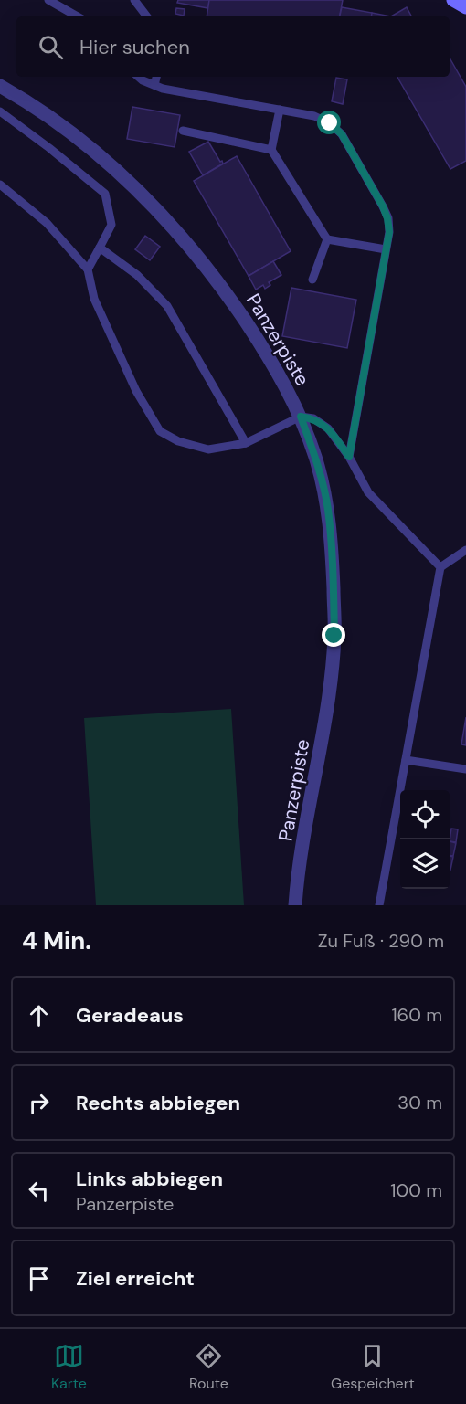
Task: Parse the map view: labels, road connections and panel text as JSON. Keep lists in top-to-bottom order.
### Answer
{
  "streets": {
    "street": ["Panzerpiste"]
  },
  "page": {
    "search": "Hier suchen",
    "heading": ["4 Min.", "Zu Fuß · 290 m"],
    "list": [
      ["Geradeaus", "160 m"],
      ["Rechts abbiegen", "30 m"],
      ["Links abbiegen", "Panzerpiste", "100 m"],
      "Ziel erreicht"
    ],
    "nav": ["Karte", "Route", "Gespeichert"]
  }
}
